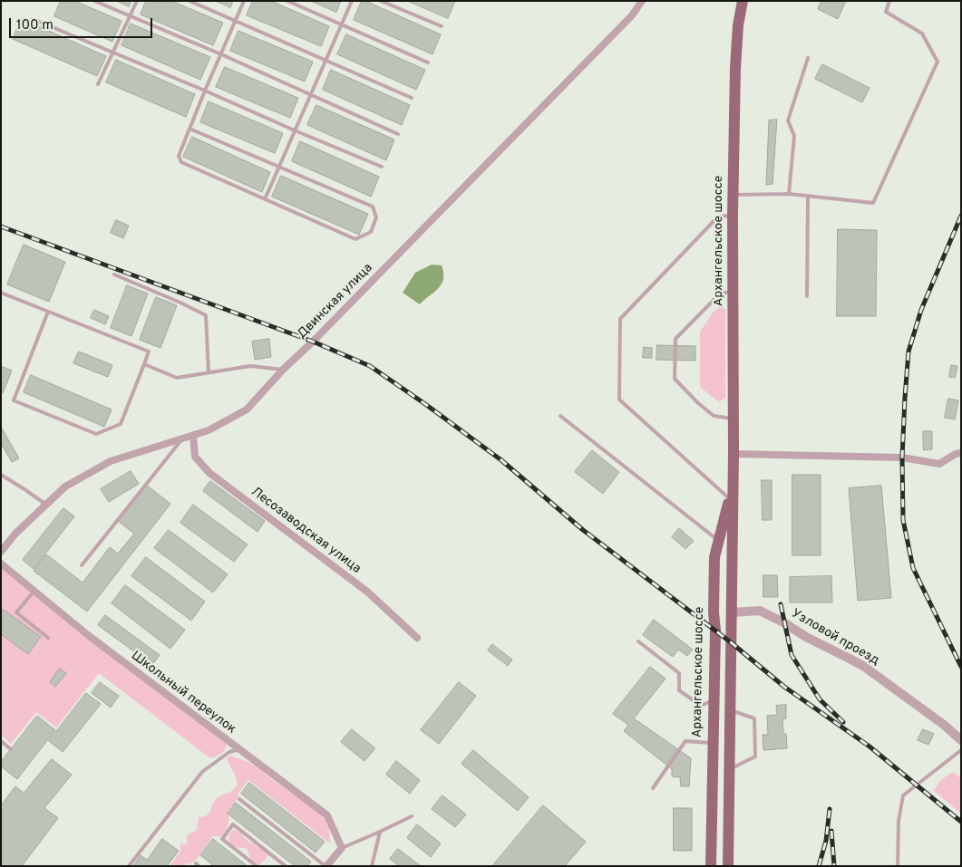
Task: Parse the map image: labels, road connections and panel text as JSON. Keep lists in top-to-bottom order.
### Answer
{
  "streets": {
    "main road": ["Архангельское шоссе"],
    "street": [
      "Двинская улица",
      "Лесозаводская улица",
      "Узловой проезд",
      "Школьный переулок"
    ]
  },
  "crossings": [
    ["Архангельское шоссе", "Узловой проезд"],
    ["Двинская улица", "Лесозаводская улица"]
  ],
  "scale_bar": "100 m"
}
